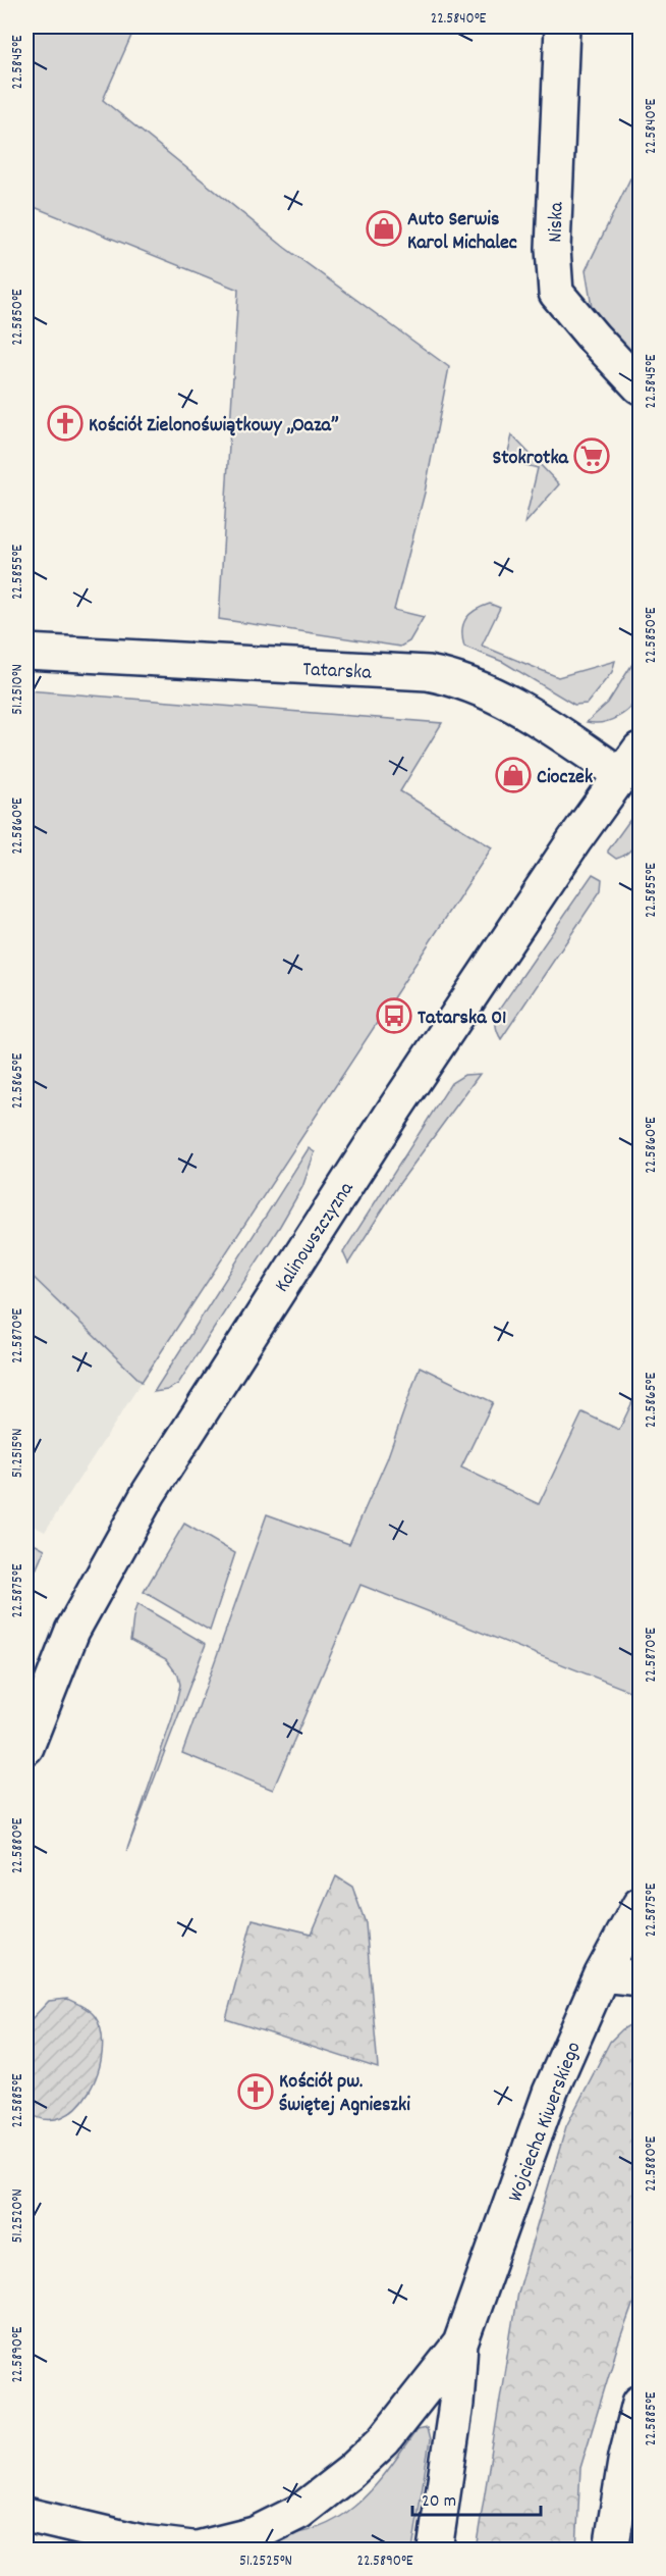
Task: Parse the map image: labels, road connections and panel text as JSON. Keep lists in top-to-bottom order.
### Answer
{
  "streets": {
    "street": [
      "Niska",
      "Tatarska",
      "Kalinowszczyzna",
      "Wojciecha Kiwerskiego"
    ]
  },
  "crossings": [
    ["Tatarska", "Kalinowszczyzna"]
  ],
  "places": {
    "shop": ["Auto Serwis Karol Michalec", "Cioczek"],
    "church": ["Kościół Zielonoświątkowy „Oaza”", "Kościół pw. Świętej Agnieszki"],
    "supermarket": ["Stokrotka"],
    "bus stop": ["Tatarska 01"]
  },
  "scale_bar": "20 m",
  "coordinates": [
    "22.5840°E",
    "22.5845°E",
    "22.5850°E",
    "22.5855°E",
    "51.2510°N",
    "22.5860°E",
    "22.5865°E",
    "22.5870°E",
    "51.2515°N",
    "22.5875°E",
    "22.5880°E",
    "22.5885°E",
    "51.2520°N",
    "22.5890°E",
    "51.2525°N"
  ]
}
